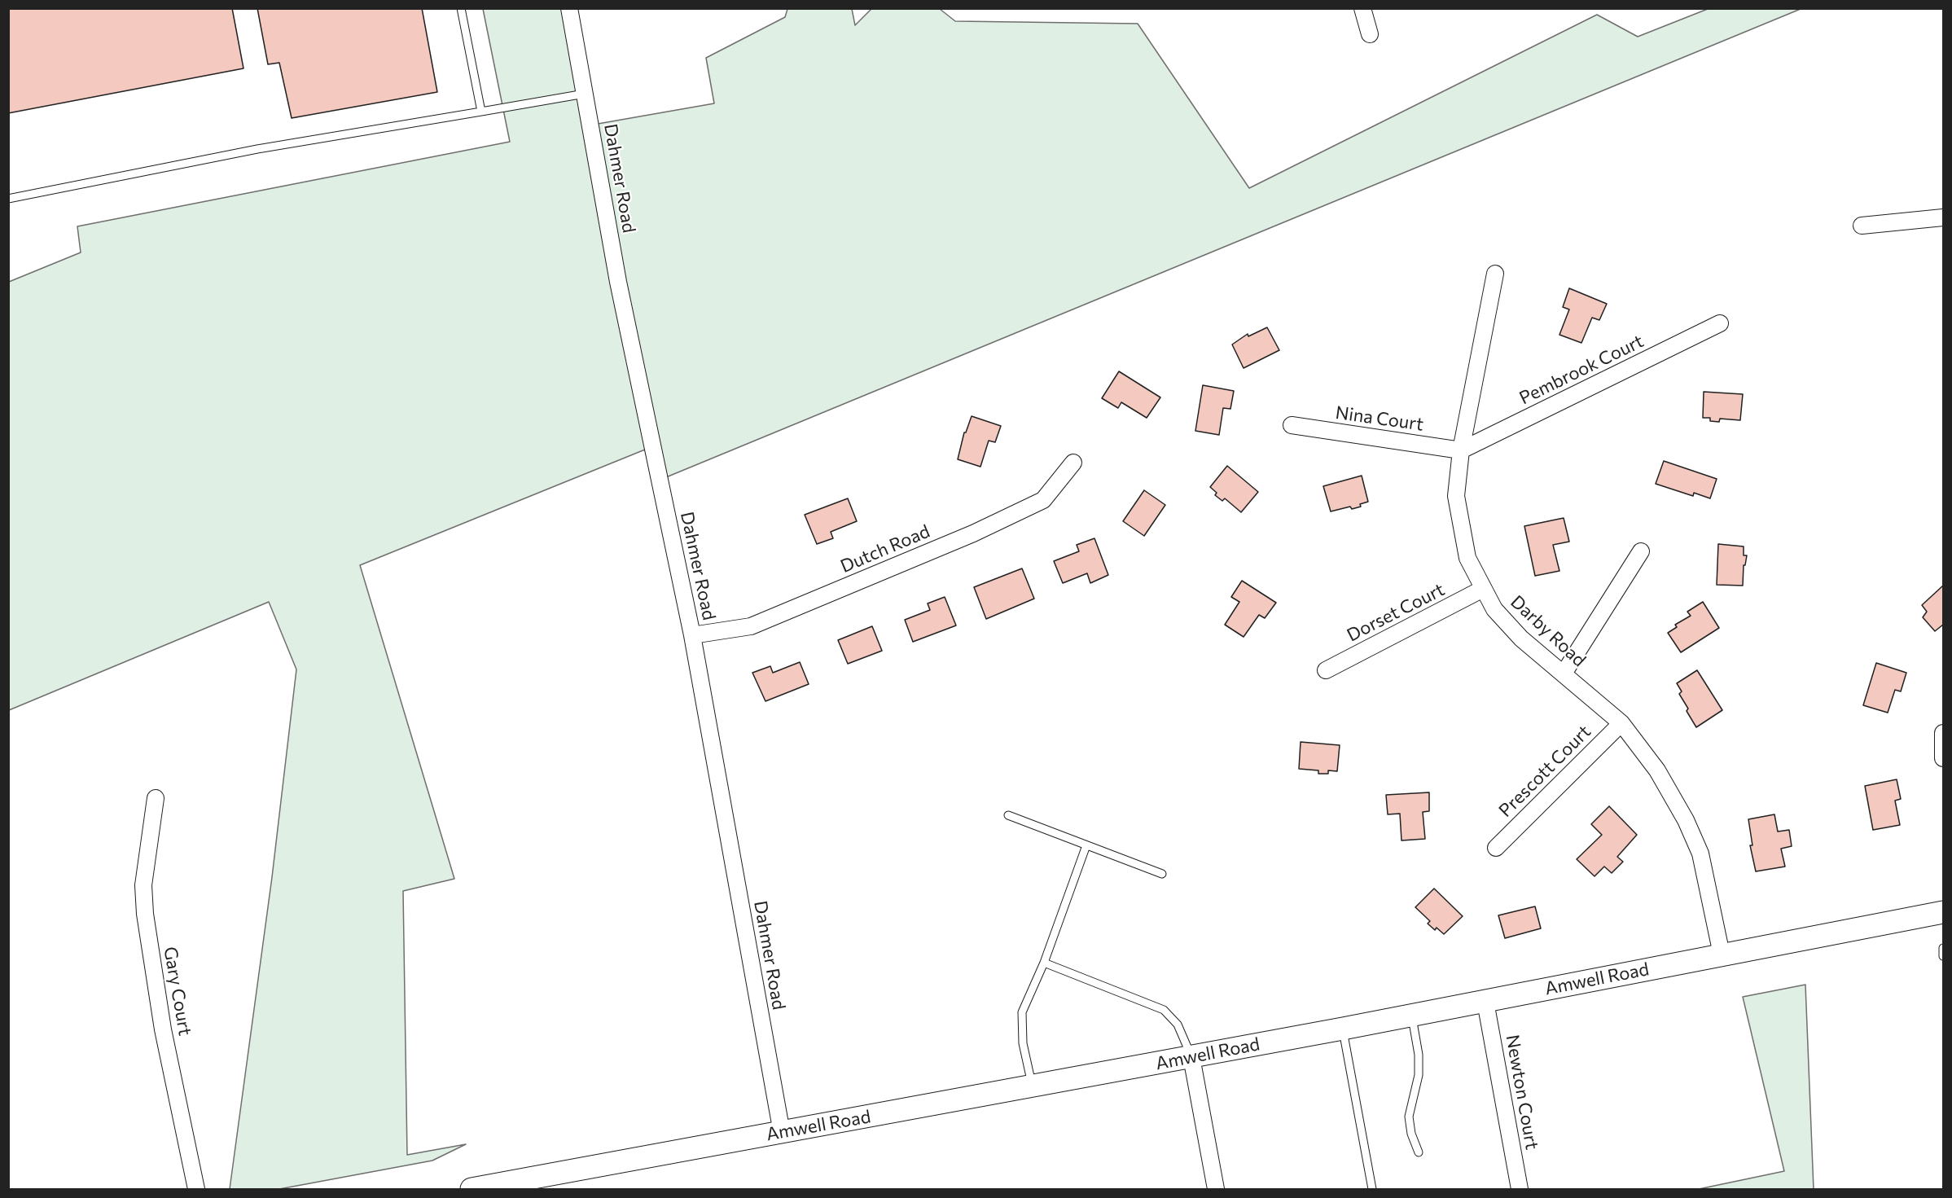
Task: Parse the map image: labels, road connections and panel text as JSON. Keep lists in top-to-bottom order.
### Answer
{
  "streets": {
    "main road": ["Amwell Road"],
    "street": [
      "Dahmer Road",
      "Pembrook Court",
      "Nina Court",
      "Dutch Road",
      "Dorset Court",
      "Darby Road",
      "Prescott Court",
      "Gary Court",
      "Newton Court"
    ]
  },
  "crossings": [
    ["Dahmer Road", "Dutch Road"],
    ["Dahmer Road", "Amwell Road"],
    ["Pembrook Court", "Nina Court"],
    ["Pembrook Court", "Darby Road"],
    ["Nina Court", "Darby Road"],
    ["Dorset Court", "Darby Road"],
    ["Darby Road", "Prescott Court"],
    ["Darby Road", "Amwell Road"],
    ["Amwell Road", "Newton Court"]
  ]
}
